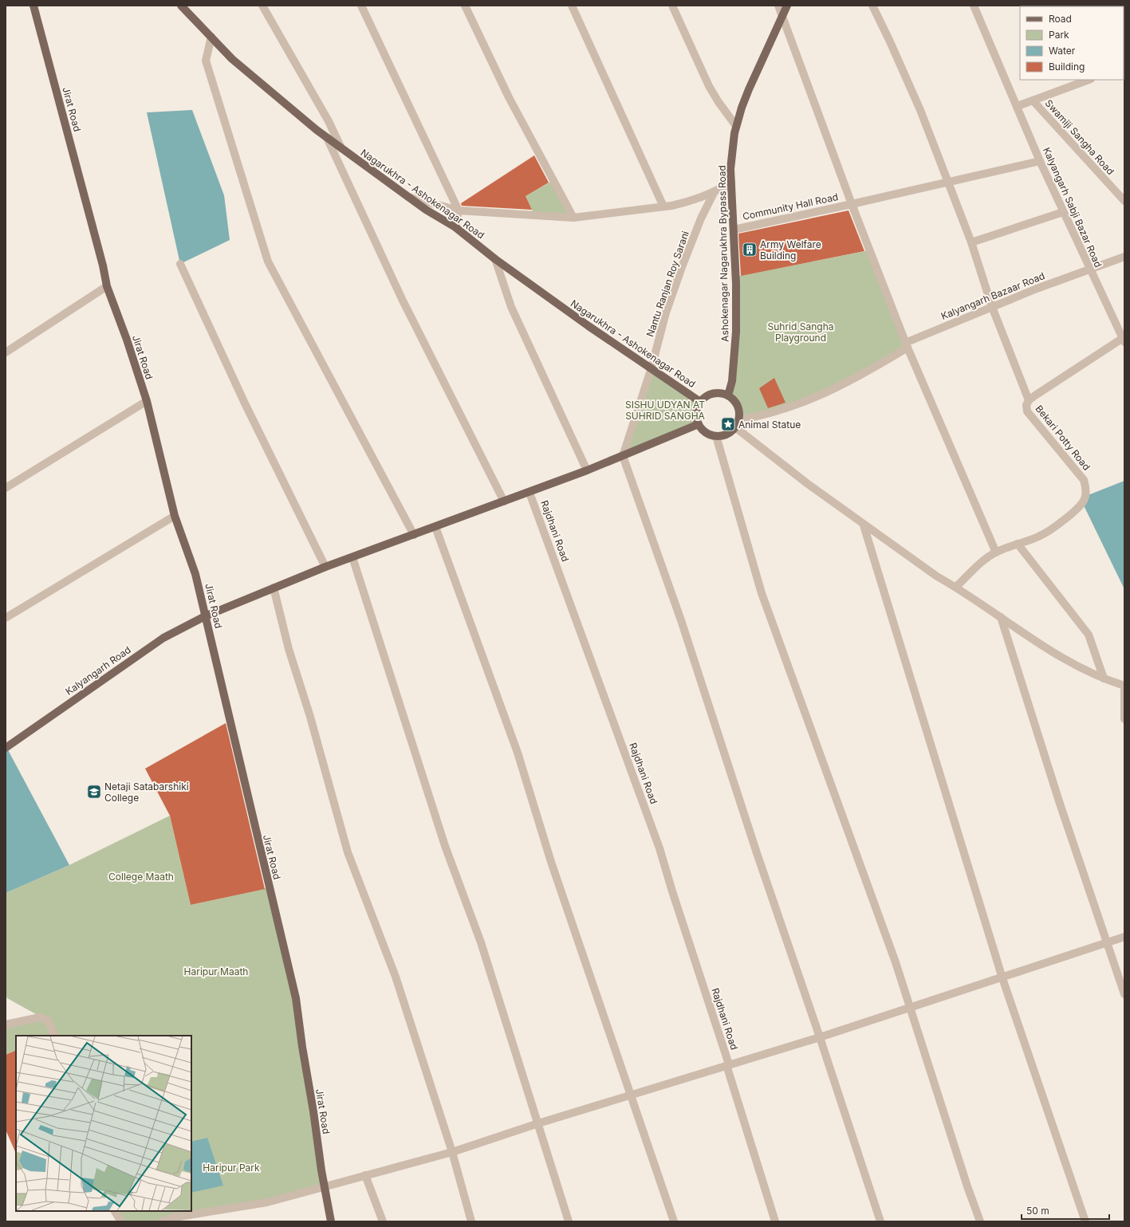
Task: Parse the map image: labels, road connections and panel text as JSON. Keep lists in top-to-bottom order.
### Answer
{
  "streets": {
    "main road": [
      "Jirat Road",
      "Nagarukhra - Ashokenagar Road",
      "Ashokenagar Nagarukhra Bypass Road",
      "Kalyangarh Road"
    ],
    "street": [
      "Swamiji Sangha Road",
      "Community Hall Road",
      "Kalyangarh Sabji Bazar Road",
      "Nantu Ranjan Roy Sarani",
      "Kalyangarh Bazaar Road",
      "Bekari Potty Road",
      "Rajdhani Road"
    ]
  },
  "crossings": [
    ["Jirat Road", "Kalyangarh Road"],
    ["Nagarukhra - Ashokenagar Road", "Ashokenagar Nagarukhra Bypass Road"],
    ["Nagarukhra - Ashokenagar Road", "Nantu Ranjan Roy Sarani"],
    ["Nagarukhra - Ashokenagar Road", "Kalyangarh Bazaar Road"],
    ["Nagarukhra - Ashokenagar Road", "Kalyangarh Road"],
    ["Community Hall Road", "Kalyangarh Sabji Bazar Road"],
    ["Community Hall Road", "Ashokenagar Nagarukhra Bypass Road"],
    ["Kalyangarh Sabji Bazar Road", "Kalyangarh Bazaar Road"],
    ["Kalyangarh Sabji Bazar Road", "Bekari Potty Road"],
    ["Ashokenagar Nagarukhra Bypass Road", "Kalyangarh Bazaar Road"],
    ["Ashokenagar Nagarukhra Bypass Road", "Kalyangarh Road"],
    ["Nantu Ranjan Roy Sarani", "Kalyangarh Road"],
    ["Kalyangarh Bazaar Road", "Kalyangarh Road"],
    ["Rajdhani Road", "Kalyangarh Road"]
  ],
  "parks": [
    "Suhrid Sangha Playground",
    "SISHU UDYAN AT SUHRID SANGHA",
    "College Maath",
    "Haripur Maath",
    "Haripur Park"
  ],
  "places": {
    "building": ["Army Welfare Building"],
    "place": ["Animal Statue"],
    "school or university": ["Netaji Satabarshiki College"]
  },
  "legend": [
    "Road",
    "Park",
    "Water",
    "Building"
  ],
  "scale_bar": "50 m"
}
